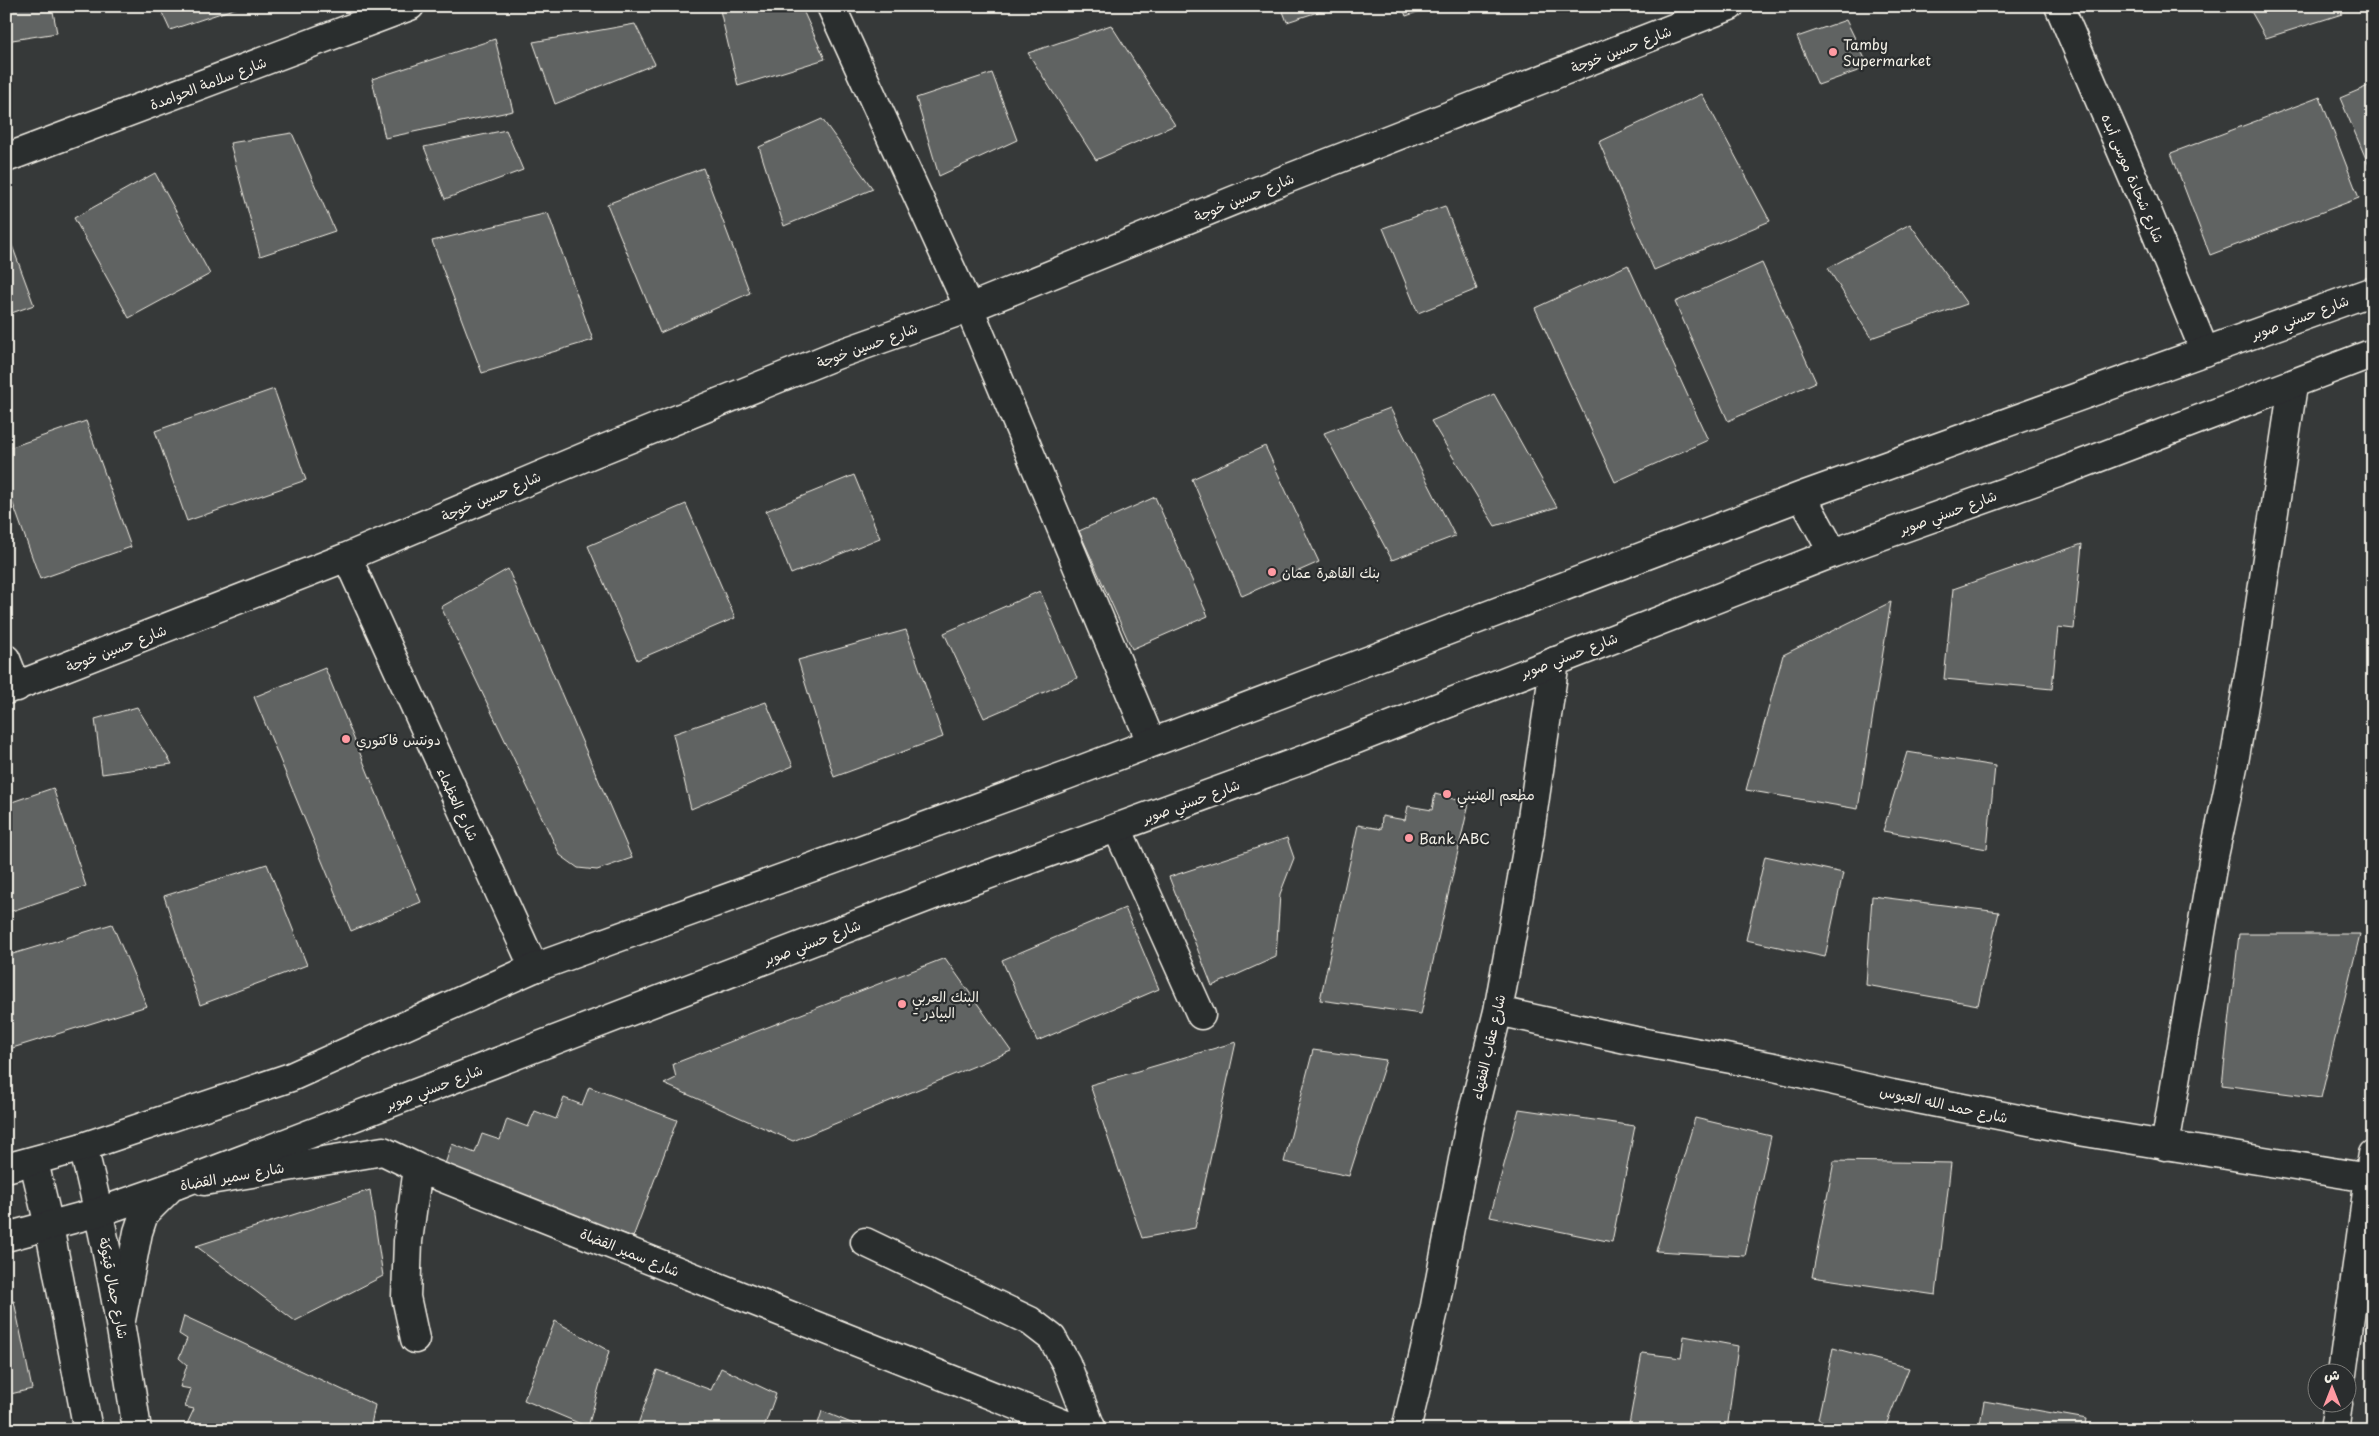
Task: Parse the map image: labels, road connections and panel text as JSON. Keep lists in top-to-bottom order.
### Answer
{
  "streets": {
    "street": [
      "شارع حسين خوجة",
      "شارع سلامة الحوامدة",
      "شارع شحادة موسى أبده",
      "شارع حسني صوبر",
      "شارع العظماء",
      "شارع عقاب الفقهاء",
      "شارع حمد الله العبوس",
      "شارع سمير القضاة",
      "شارع جمال قيتوكة"
    ]
  },
  "crossings": [
    ["شارع حسين خوجة", "شارع العظماء"],
    ["شارع شحادة موسى أبده", "شارع حسني صوبر"],
    ["شارع حسني صوبر", "شارع العظماء"],
    ["شارع حسني صوبر", "شارع عقاب الفقهاء"],
    ["شارع حسني صوبر", "شارع سمير القضاة"],
    ["شارع حسني صوبر", "شارع جمال قيتوكة"],
    ["شارع عقاب الفقهاء", "شارع حمد الله العبوس"]
  ],
  "places": [
    "Tamby Supermarket",
    "بنك القاهرة عمان",
    "دونتس فاكتوري",
    "مطعم الهنيني",
    "Bank ABC",
    "البنك العربي - البيادر"
  ],
  "north": "top"
}
